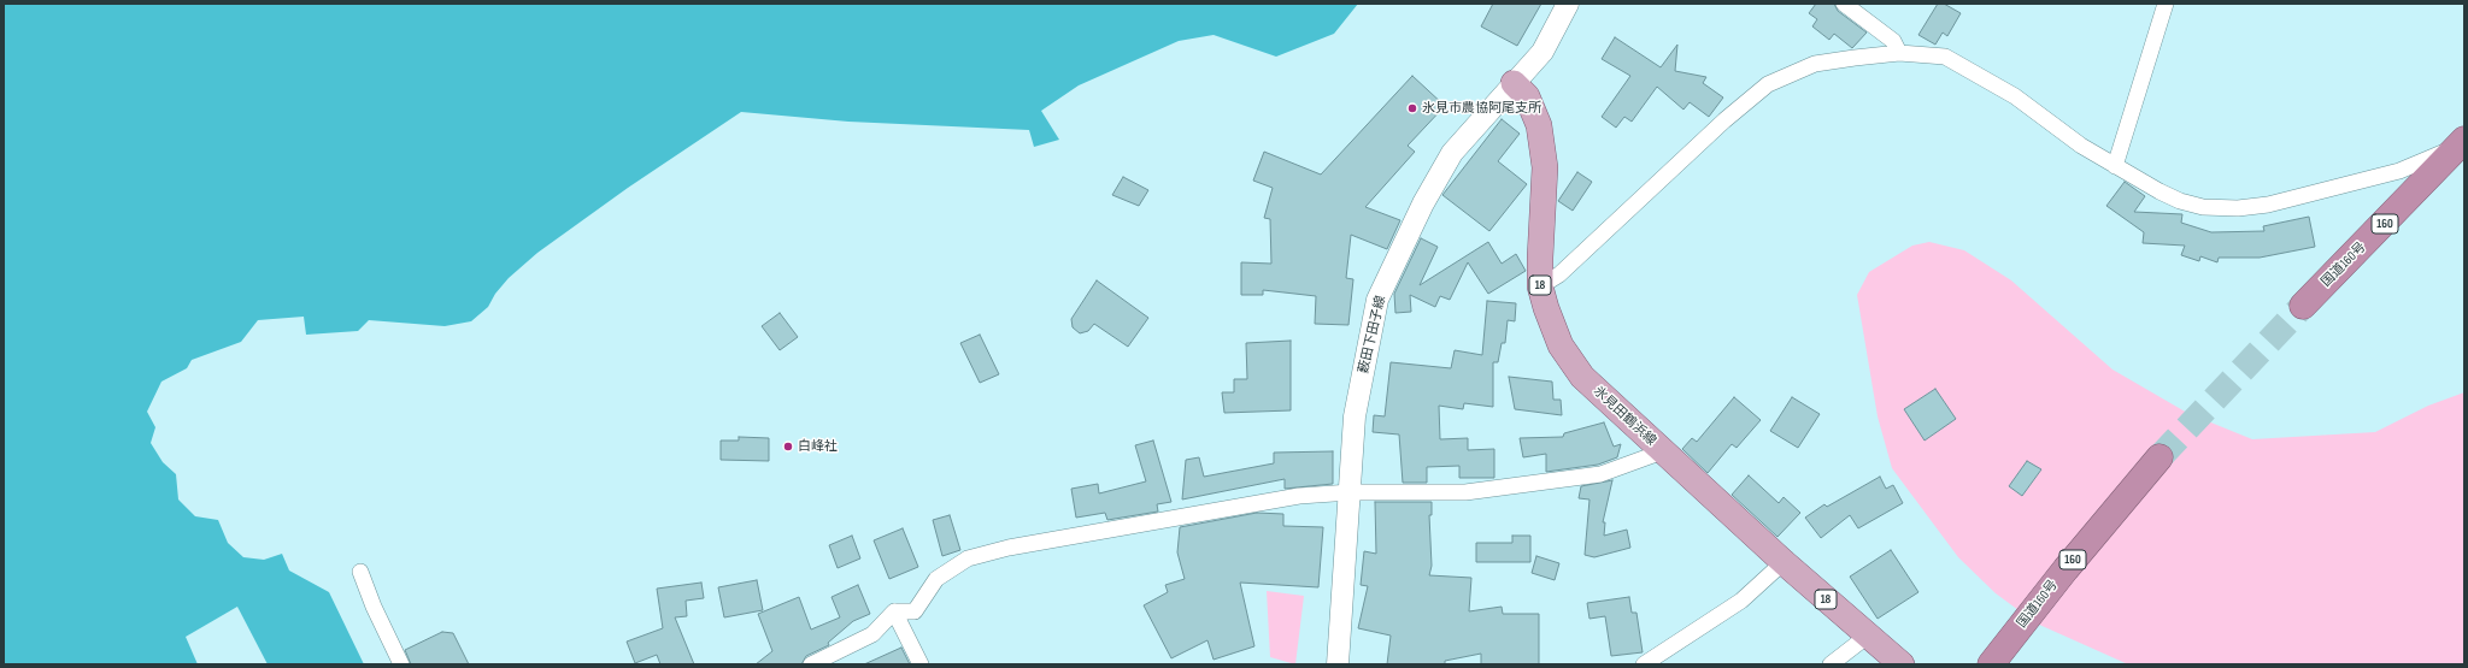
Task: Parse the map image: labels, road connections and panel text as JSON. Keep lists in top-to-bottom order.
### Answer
{
  "streets": {
    "highway": ["160", "国道160号"],
    "main road": ["18", "薮田下田子線", "氷見田鶴浜線"]
  },
  "crossings": [
    ["薮田下田子線", "氷見田鶴浜線"]
  ],
  "places": ["氷見市農協阿尾支所", "白峰社"]
}
